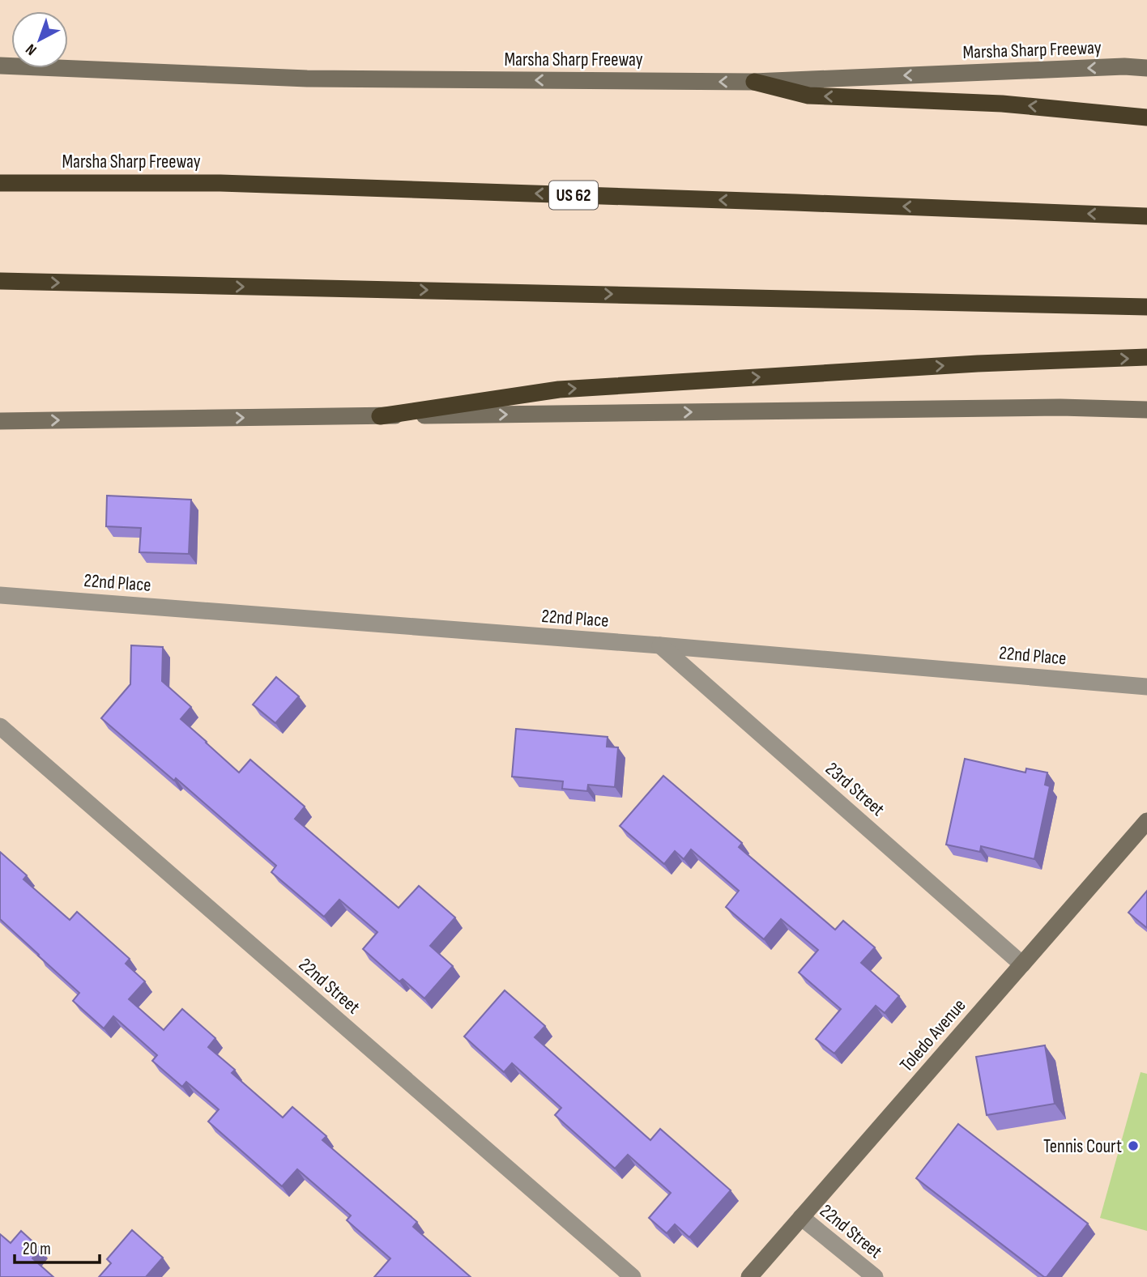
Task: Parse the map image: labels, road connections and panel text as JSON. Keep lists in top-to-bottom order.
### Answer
{
  "streets": {
    "highway": ["Marsha Sharp Freeway", "US 62"],
    "main road": ["Toledo Avenue"],
    "street": ["22nd Place", "23rd Street", "22nd Street"]
  },
  "crossings": [
    ["22nd Place", "23rd Street"],
    ["23rd Street", "Toledo Avenue"],
    ["22nd Street", "Toledo Avenue"]
  ],
  "one_way": ["Marsha Sharp Freeway"],
  "places": ["Tennis Court"],
  "scale_bar": "20 m",
  "north": "bottom left"
}
